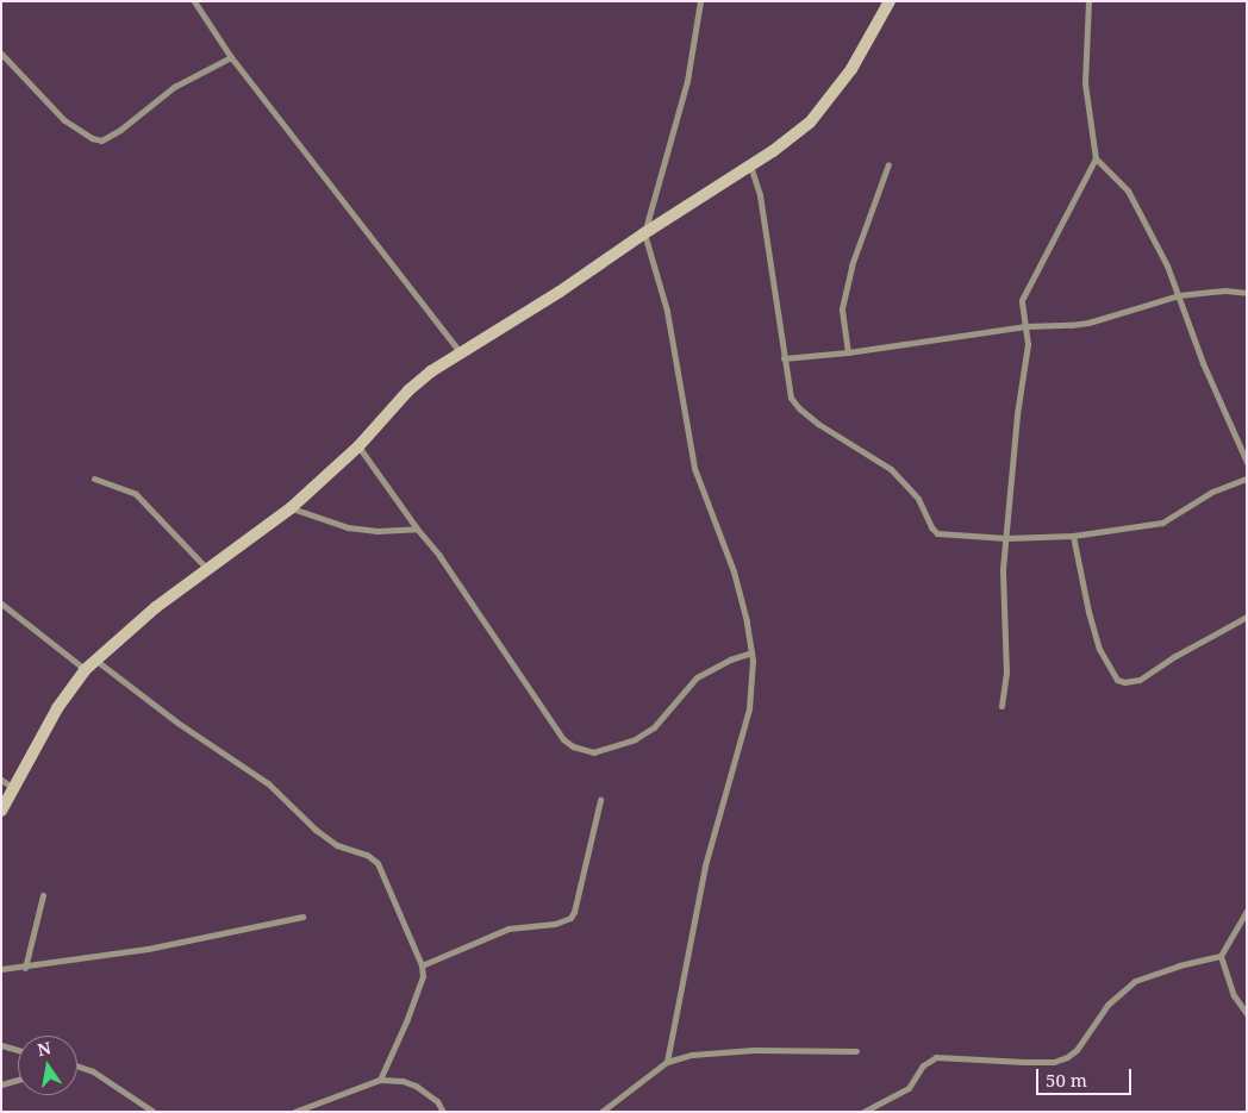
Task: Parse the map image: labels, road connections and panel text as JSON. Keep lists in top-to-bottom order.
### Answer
{
  "scale_bar": "50 m",
  "north": "top"
}
